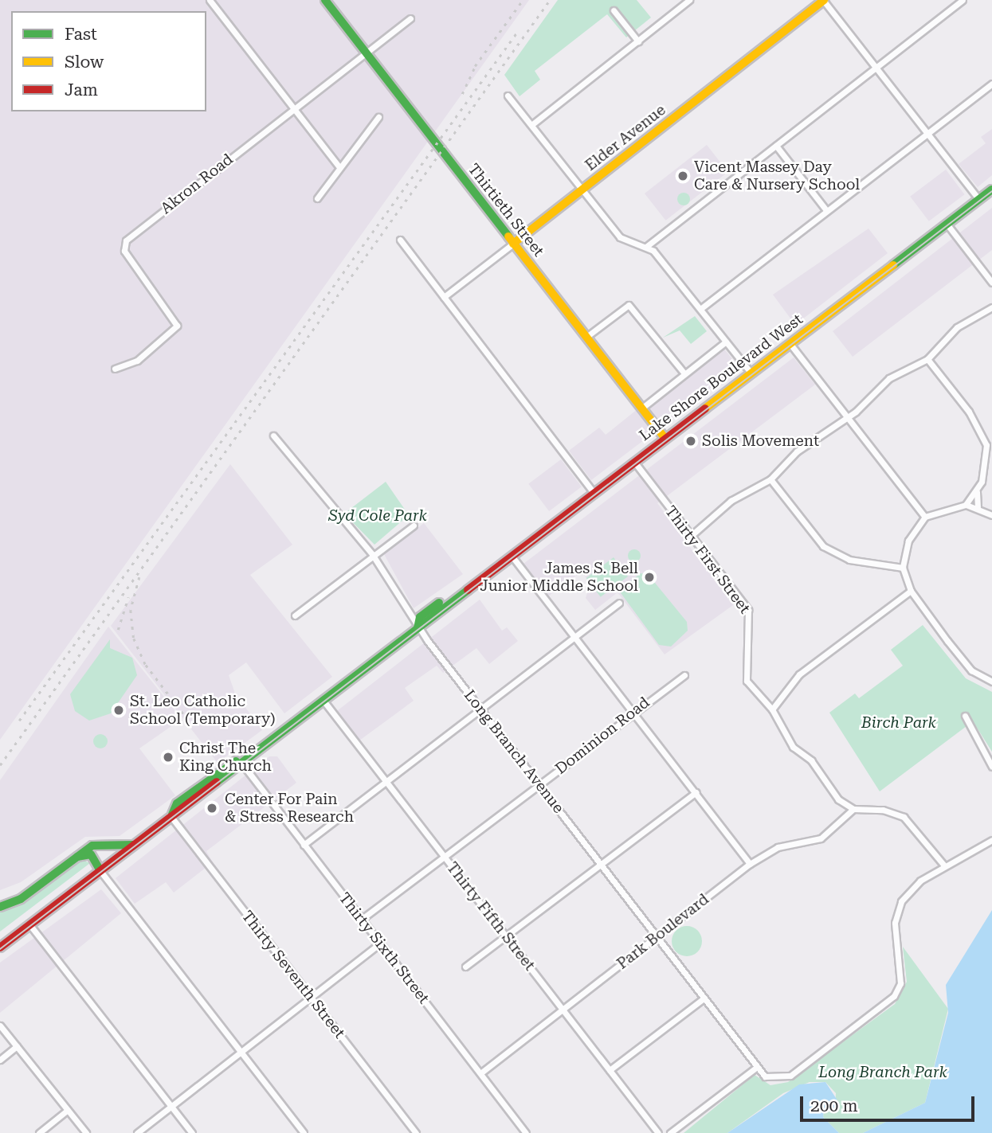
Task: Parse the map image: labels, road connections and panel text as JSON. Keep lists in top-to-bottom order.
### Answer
{
  "streets": {
    "main road": ["Elder Avenue", "Thirtieth Street", "Lake Shore Boulevard West"],
    "street": [
      "Akron Road",
      "Thirty First Street",
      "Dominion Road",
      "Long Branch Avenue",
      "Thirty Fifth Street",
      "Park Boulevard",
      "Thirty Sixth Street",
      "Thirty Seventh Street"
    ]
  },
  "crossings": [
    ["Elder Avenue", "Thirtieth Street"],
    ["Akron Road", "Thirtieth Street"],
    ["Thirtieth Street", "Lake Shore Boulevard West"],
    ["Lake Shore Boulevard West", "Thirty First Street"],
    ["Lake Shore Boulevard West", "Long Branch Avenue"],
    ["Lake Shore Boulevard West", "Thirty Fifth Street"],
    ["Lake Shore Boulevard West", "Thirty Sixth Street"],
    ["Lake Shore Boulevard West", "Thirty Seventh Street"],
    ["Thirty First Street", "Park Boulevard"],
    ["Dominion Road", "Long Branch Avenue"],
    ["Dominion Road", "Thirty Fifth Street"],
    ["Dominion Road", "Thirty Sixth Street"],
    ["Long Branch Avenue", "Park Boulevard"],
    ["Thirty Fifth Street", "Park Boulevard"],
    ["Park Boulevard", "Thirty Sixth Street"]
  ],
  "parks": ["Syd Cole Park", "Birch Park", "Long Branch Park"],
  "places": [
    "Vicent Massey Day Care & Nursery School",
    "Solis Movement",
    "James S. Bell Junior Middle School",
    "St. Leo Catholic School (Temporary)",
    "Christ The King Church",
    "Center For Pain & Stress Research"
  ],
  "legend": ["Fast", "Slow", "Jam"],
  "scale_bar": "200 m"
}
